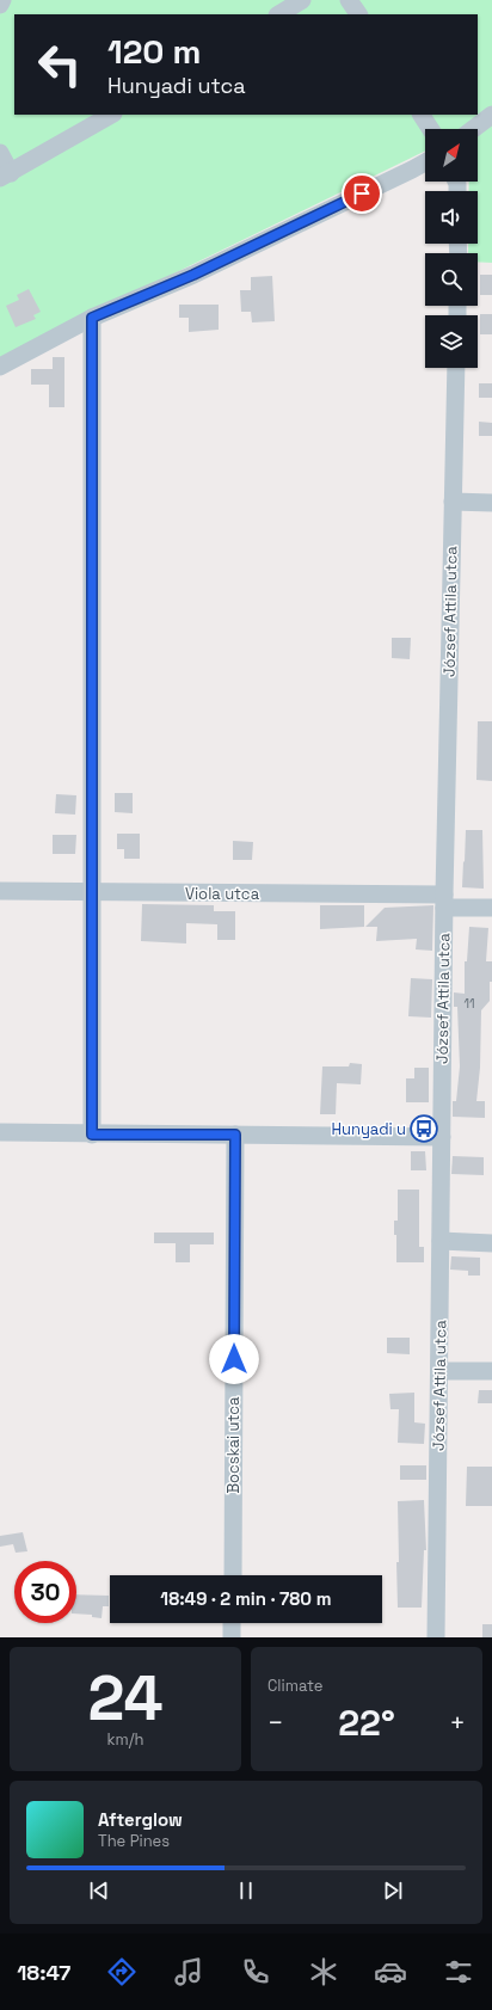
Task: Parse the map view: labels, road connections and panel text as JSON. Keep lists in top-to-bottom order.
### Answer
{
  "streets": {
    "street": ["József Attila utca", "Viola utca", "Bocskai utca"]
  },
  "crossings": [
    ["József Attila utca", "Viola utca"]
  ],
  "places": {
    "bus stop": ["Hunyadi u"]
  },
  "house_numbers": ["11"],
  "north": "top right",
  "page": {
    "turn": ["120 m", "Hunyadi utca"],
    "limit": "30",
    "trip": "18:49 · 2 min · 780 m",
    "tile": [
      ["24", "km/h"],
      "Climate"
    ],
    "heat": ["−", "22°", "+"],
    "song": ["Afterglow", "The Pines"],
    "tabs": "18:47"
  }
}
